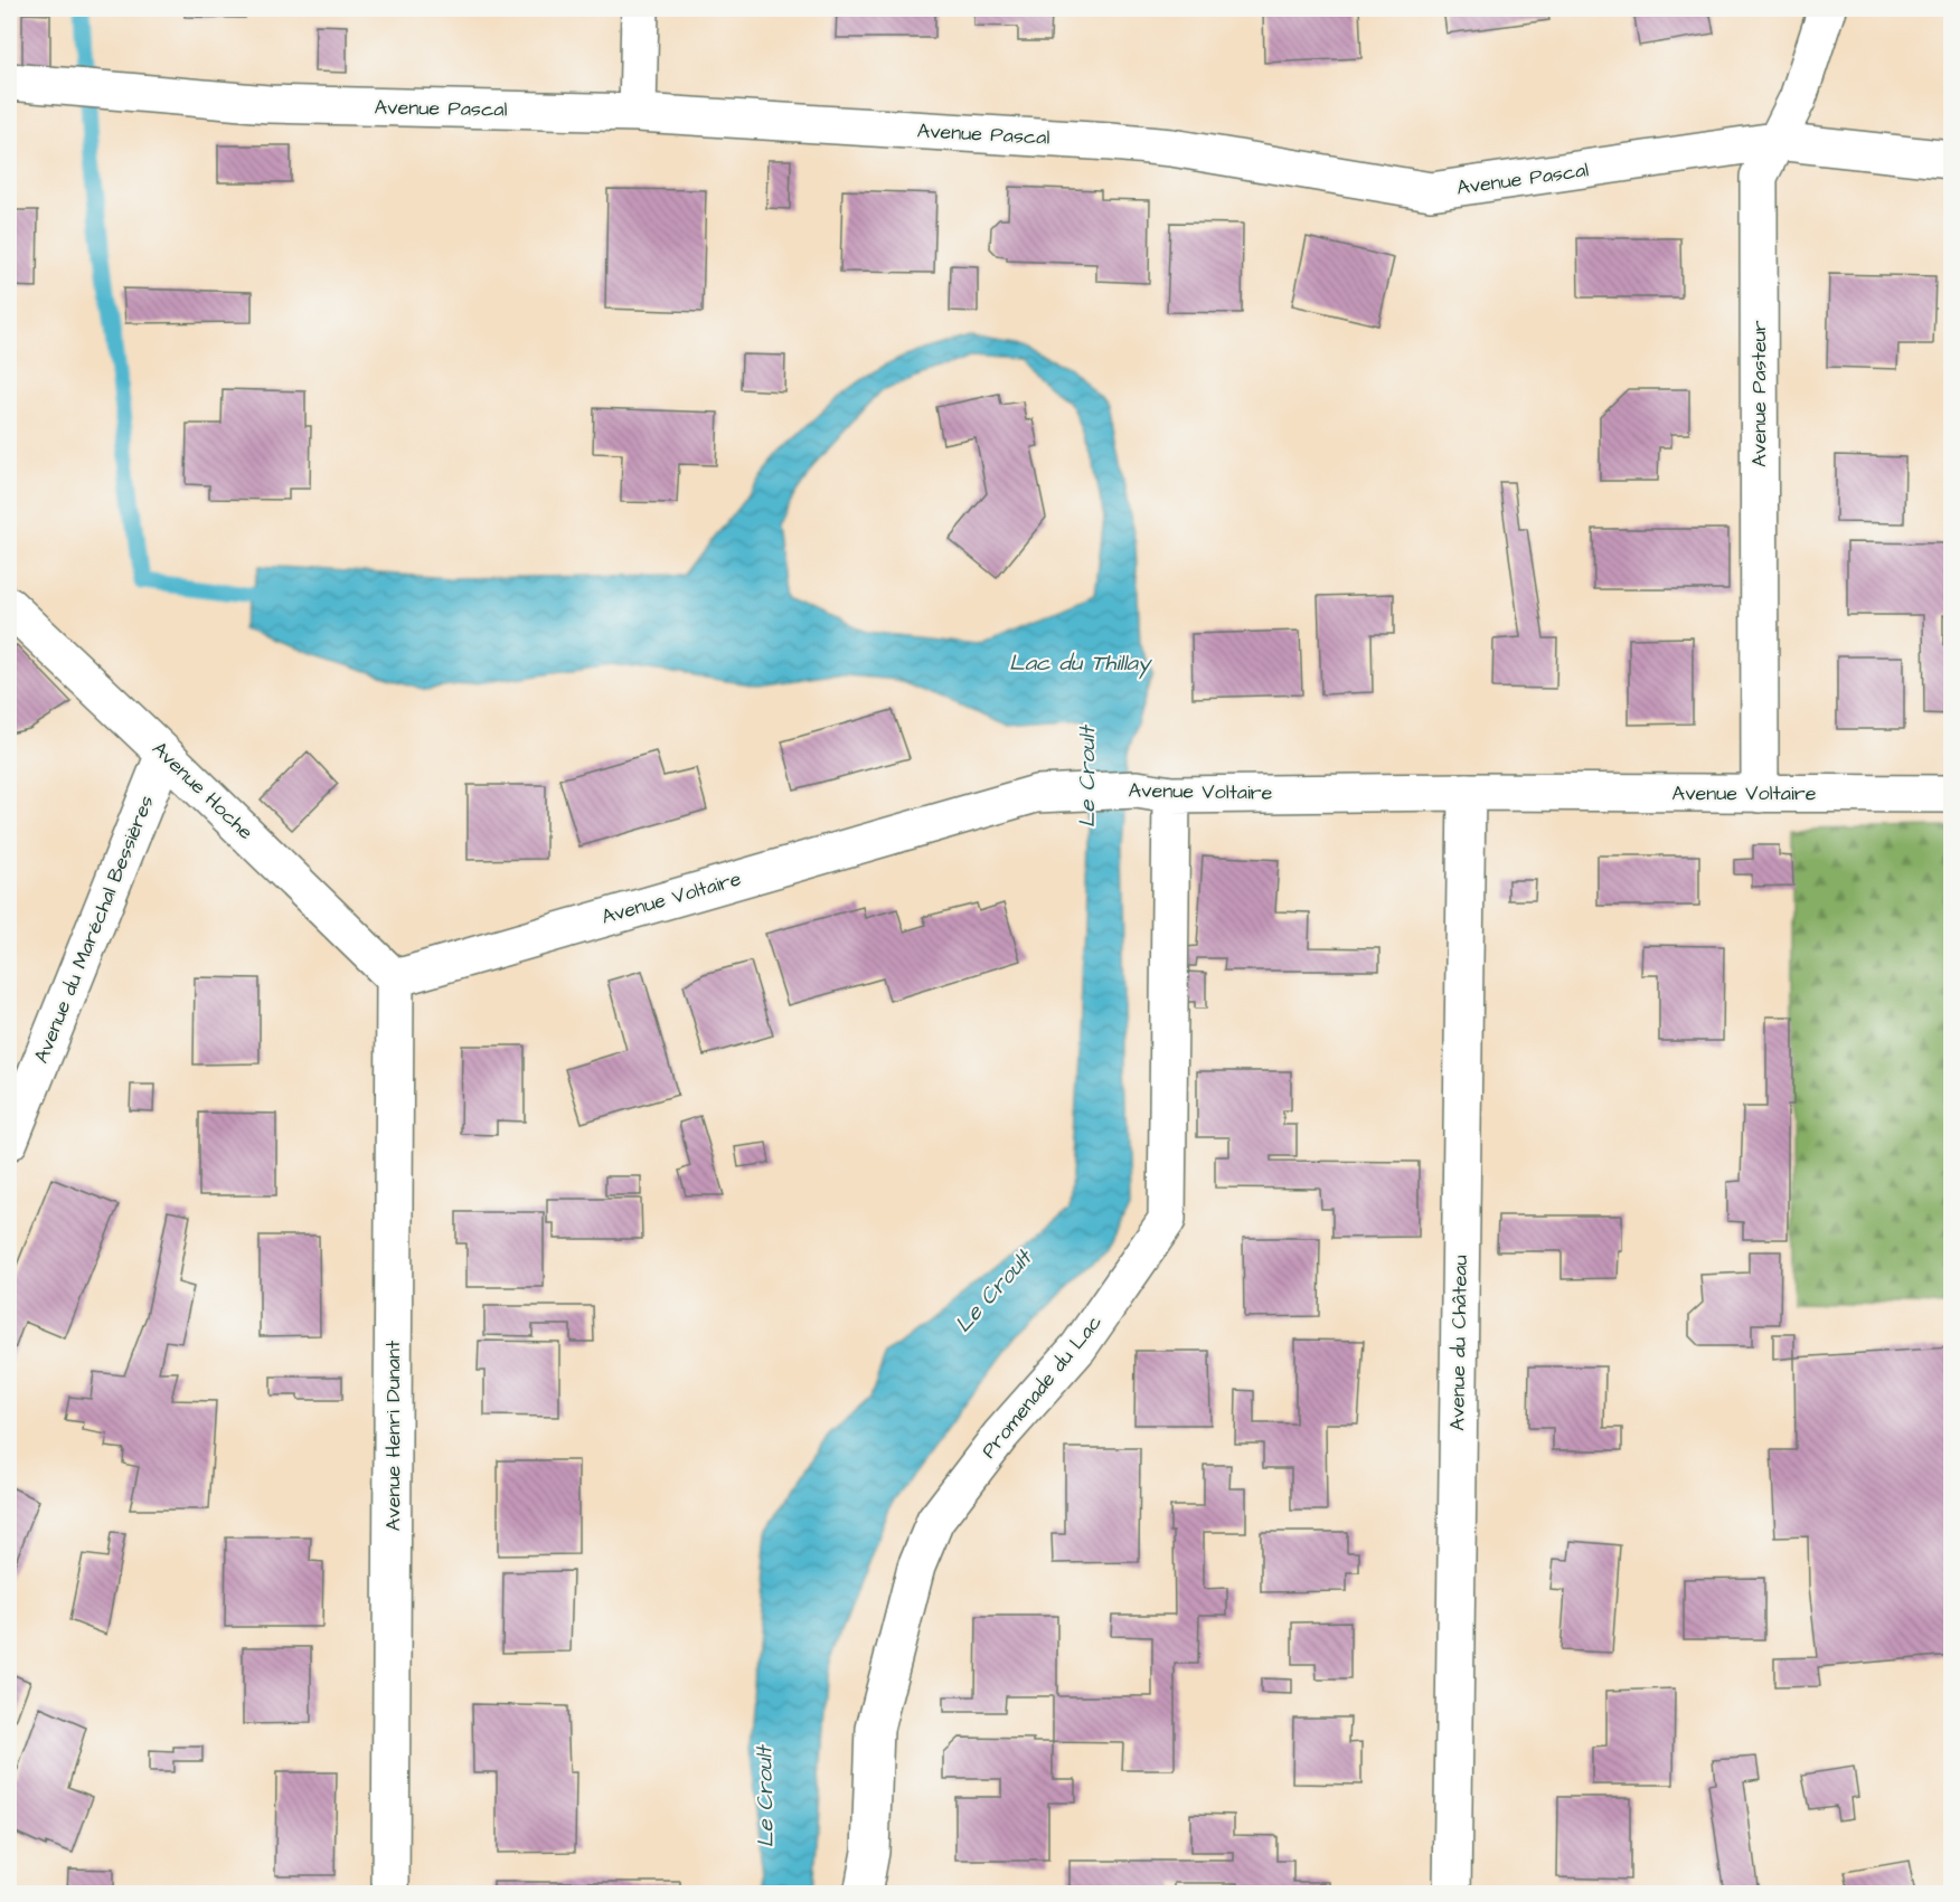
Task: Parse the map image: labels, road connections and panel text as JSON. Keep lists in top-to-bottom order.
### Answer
{
  "streets": {
    "street": [
      "Avenue Pascal",
      "Avenue Pasteur",
      "Avenue Hoche",
      "Avenue Voltaire",
      "Avenue du Maréchal Bessières",
      "Avenue du Château",
      "Promenade du Lac",
      "Avenue Henri Dunant"
    ]
  },
  "crossings": [
    ["Avenue Pascal", "Avenue Pasteur"],
    ["Avenue Pasteur", "Avenue Voltaire"],
    ["Avenue Hoche", "Avenue Voltaire"],
    ["Avenue Hoche", "Avenue du Maréchal Bessières"],
    ["Avenue Hoche", "Avenue Henri Dunant"],
    ["Avenue Voltaire", "Avenue du Château"],
    ["Avenue Voltaire", "Promenade du Lac"],
    ["Avenue Voltaire", "Avenue Henri Dunant"]
  ],
  "water": ["Lac du Thillay", "Le Croult"]
}
